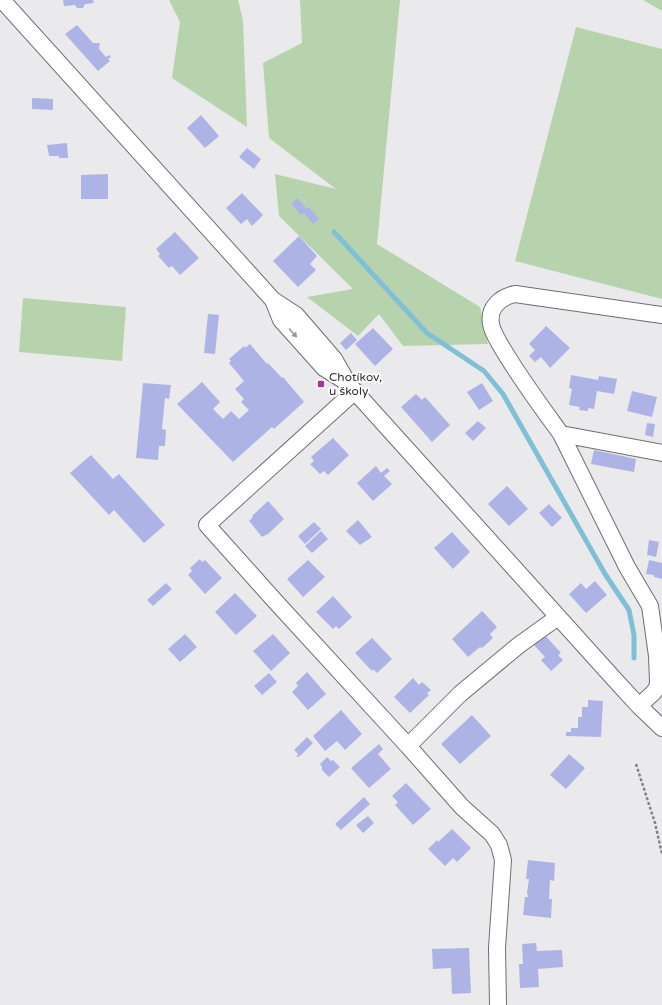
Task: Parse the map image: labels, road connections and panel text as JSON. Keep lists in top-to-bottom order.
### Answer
{
  "places": {
    "transit": ["Chotíkov, u školy"]
  }
}
